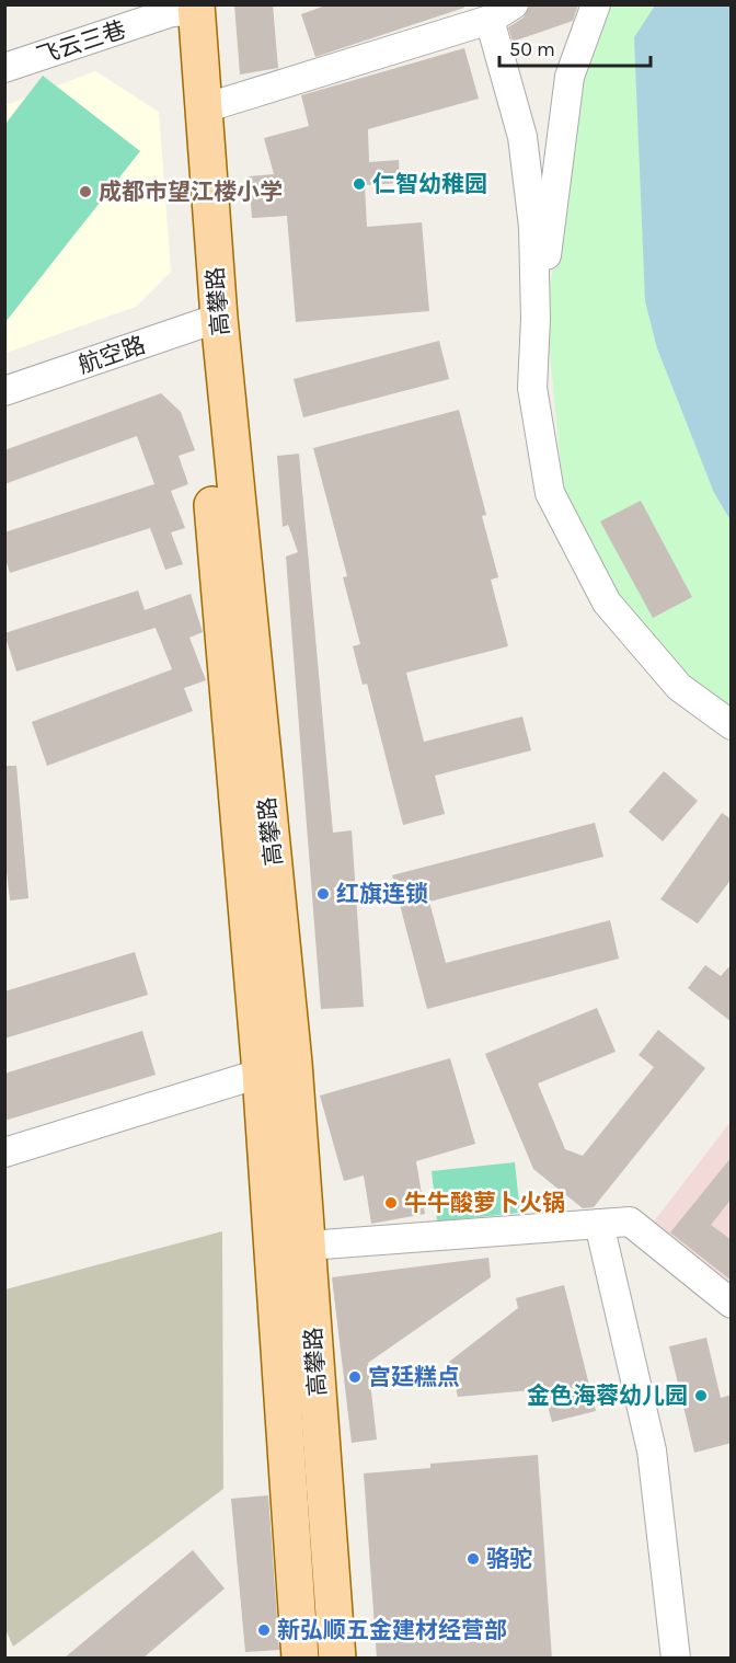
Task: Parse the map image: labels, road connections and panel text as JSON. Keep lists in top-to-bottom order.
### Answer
{
  "streets": {
    "main road": ["高攀路"],
    "street": ["飞云三巷", "航空路"]
  },
  "crossings": [
    ["飞云三巷", "高攀路"],
    ["高攀路", "航空路"]
  ],
  "places": [
    "仁智幼稚园",
    "成都市望江楼小学",
    "红旗连锁",
    "牛牛酸萝卜火锅",
    "宫廷糕点",
    "金色海蓉幼儿园",
    "骆驼",
    "新弘顺五金建材经营部"
  ],
  "scale_bar": "50 m"
}
